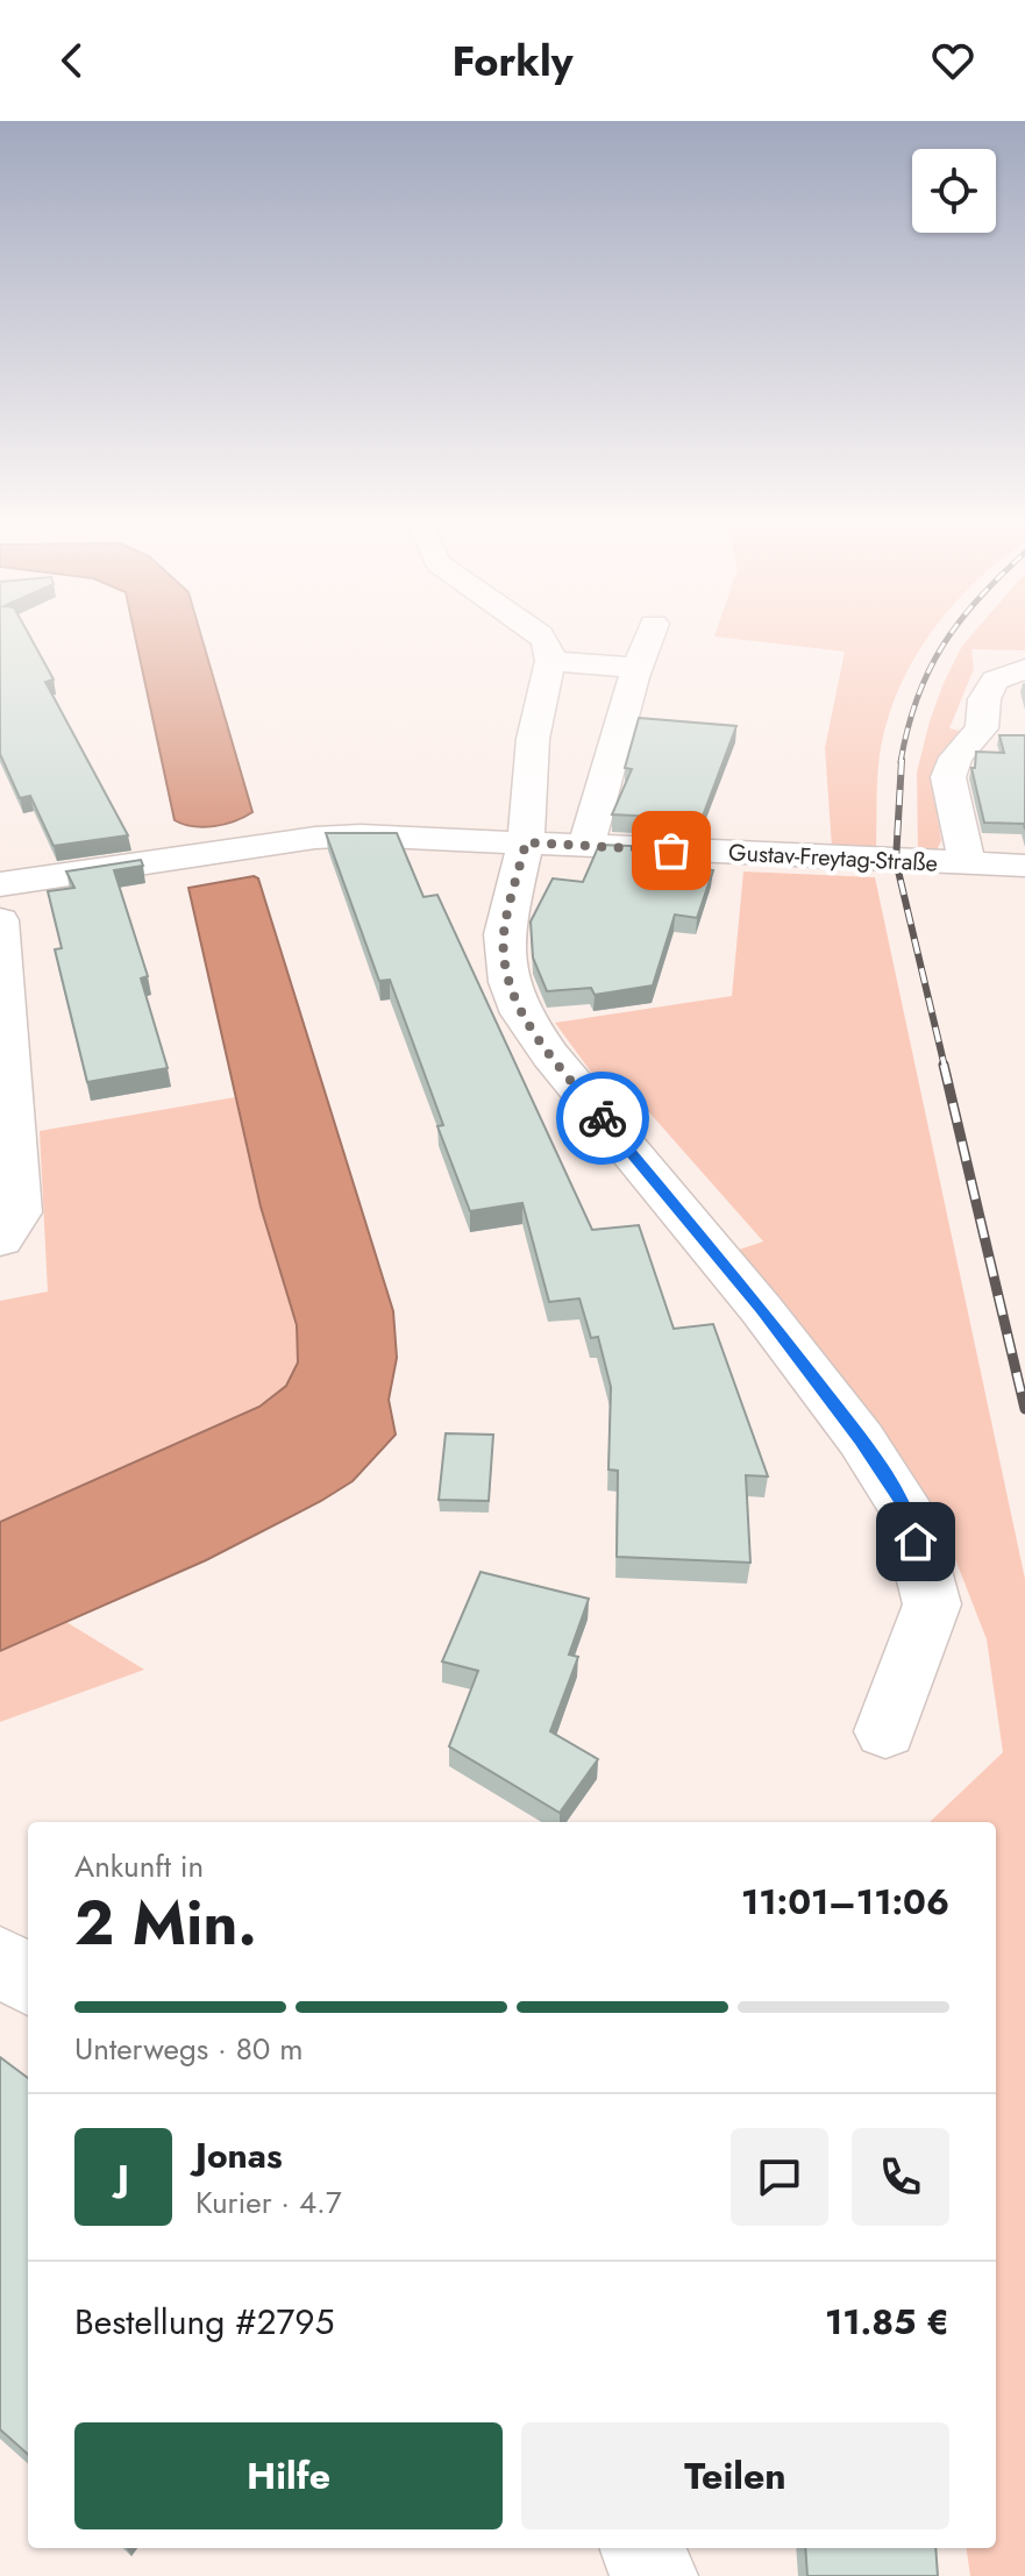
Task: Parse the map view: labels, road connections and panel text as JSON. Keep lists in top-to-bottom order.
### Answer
{
  "streets": {
    "street": ["Gustav-Freytag-Straße"]
  },
  "page": {
    "header": "Forkly",
    "heading": ["2 Min.", "Ankunft in", "11:01–11:06"],
    "panel": [
      "Jonas",
      "Kurier · 4.7",
      "Bestellung #2795",
      "11.85 €"
    ],
    "bar": "Unterwegs · 80 m",
    "round": "J",
    "buttons": ["Hilfe", "Teilen"]
  }
}
